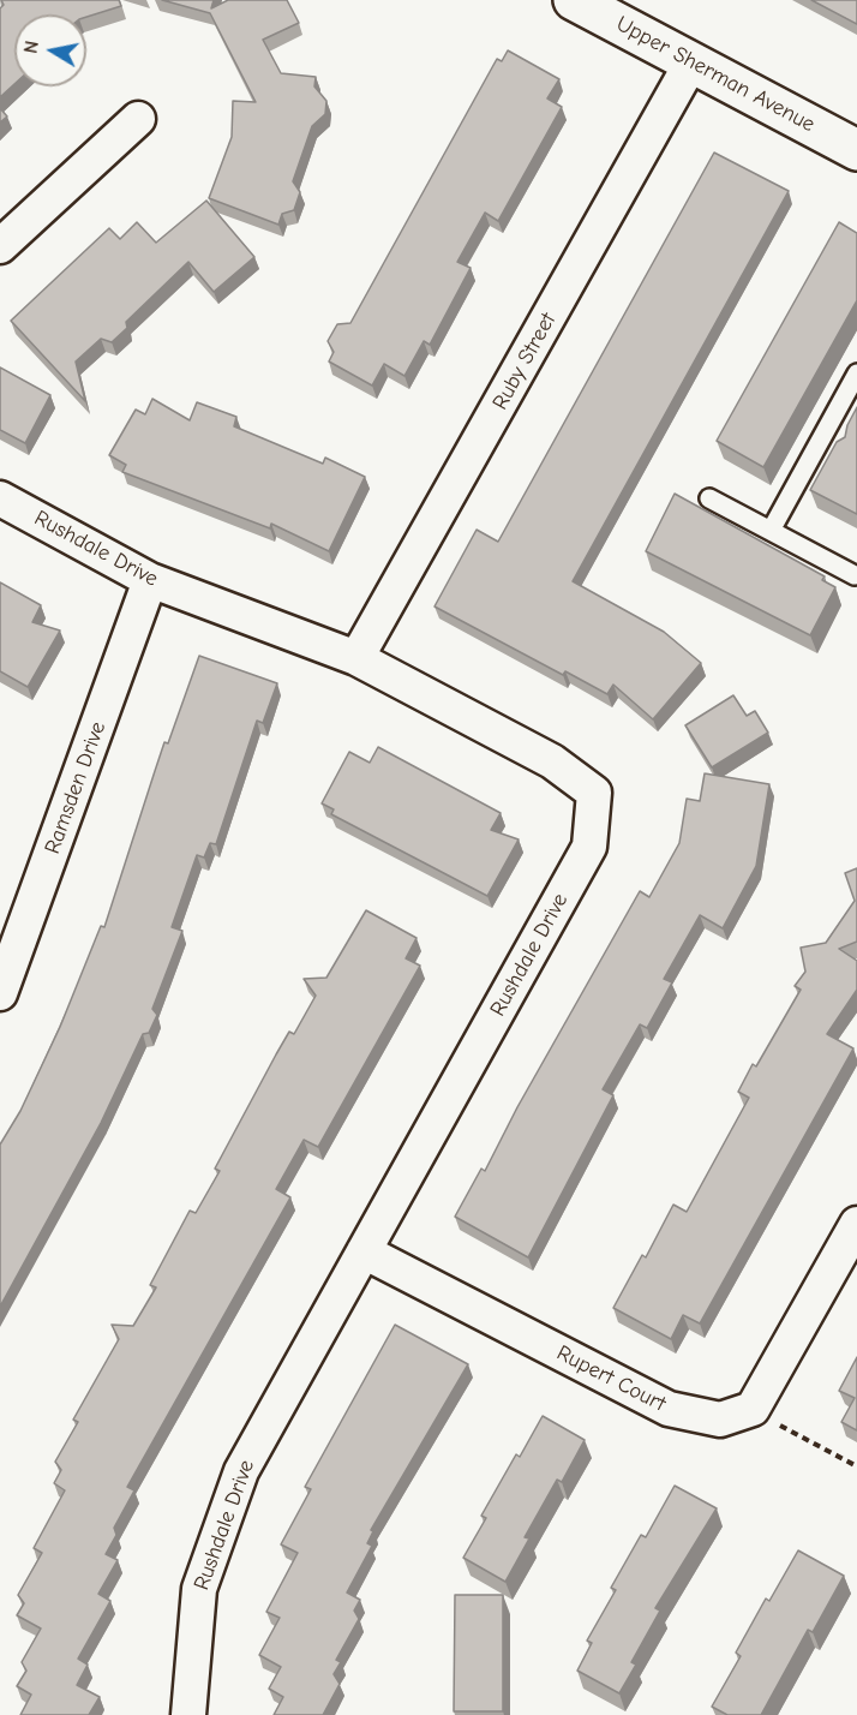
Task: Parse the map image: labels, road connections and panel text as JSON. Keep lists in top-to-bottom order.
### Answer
{
  "streets": {
    "main road": ["Upper Sherman Avenue"],
    "street": [
      "Ruby Street",
      "Rushdale Drive",
      "Ramsden Drive",
      "Rupert Court"
    ]
  },
  "crossings": [
    ["Upper Sherman Avenue", "Ruby Street"],
    ["Ruby Street", "Rushdale Drive"],
    ["Rushdale Drive", "Ramsden Drive"],
    ["Rushdale Drive", "Rupert Court"]
  ],
  "north": "left"
}
